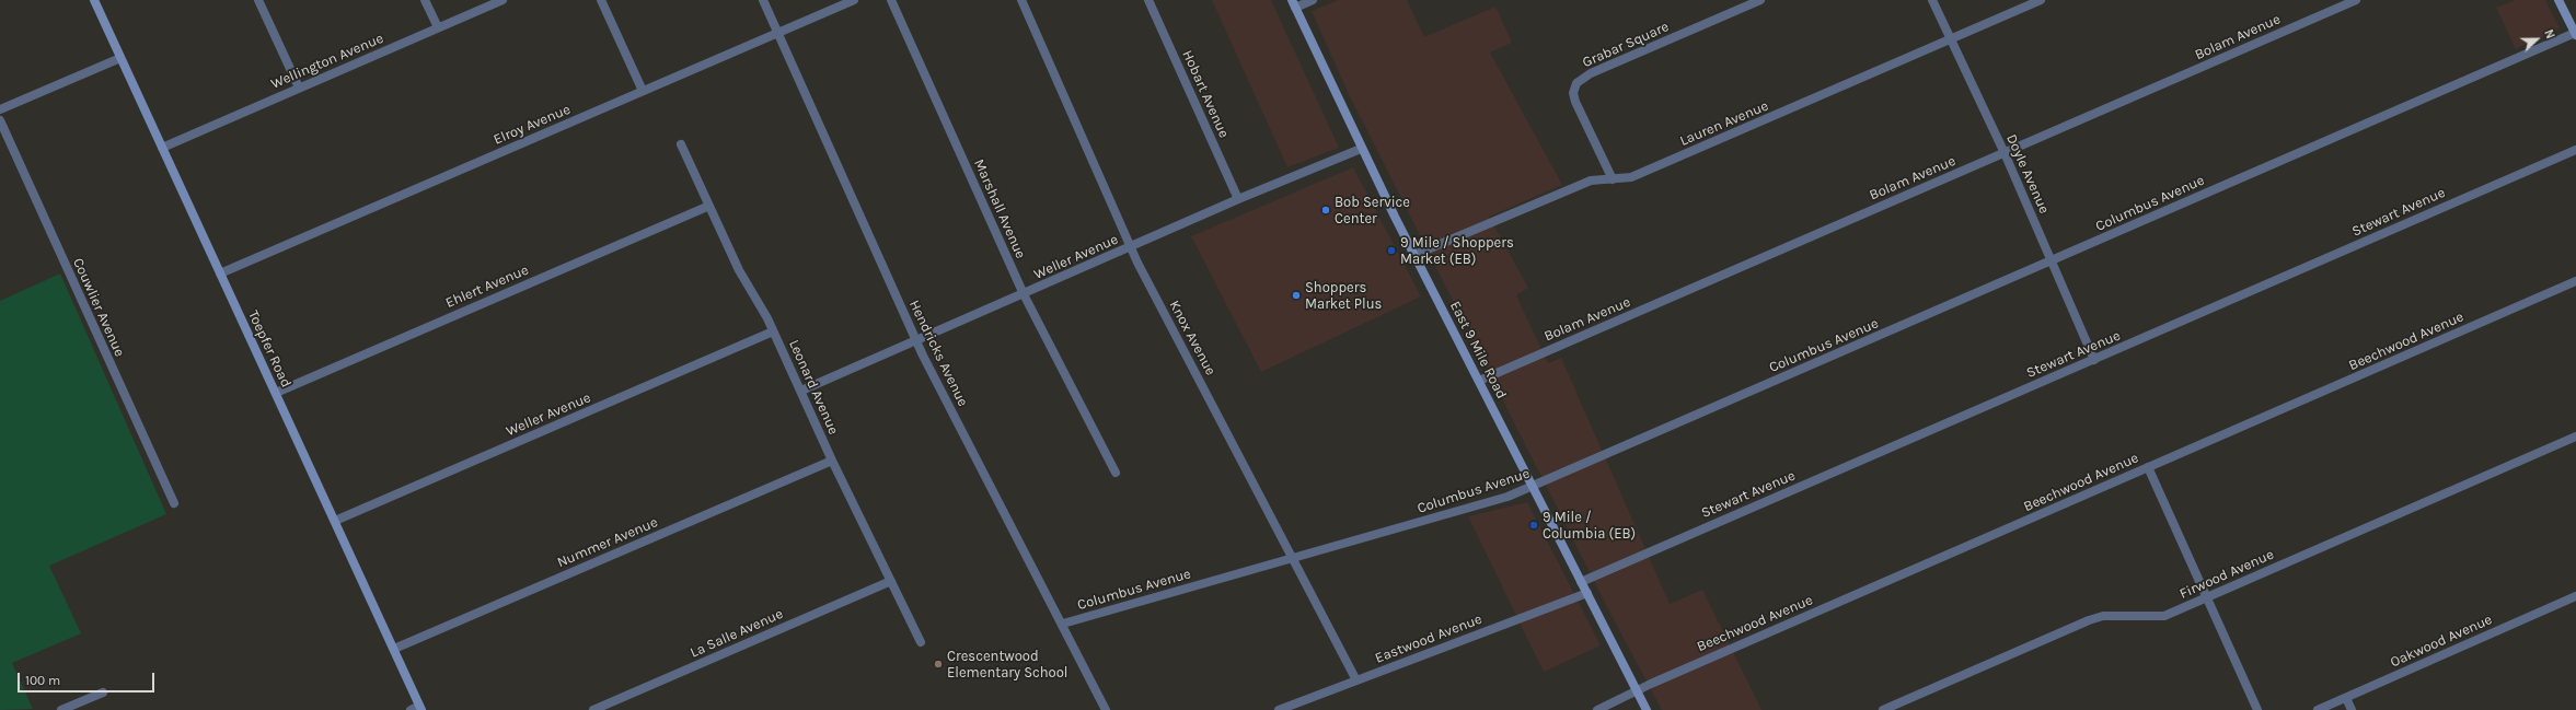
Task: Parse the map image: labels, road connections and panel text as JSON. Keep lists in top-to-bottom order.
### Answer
{
  "streets": {
    "street": [
      "Bolam Avenue",
      "Grabar Square",
      "Wellington Avenue",
      "Hobart Avenue",
      "Lauren Avenue",
      "Elroy Avenue",
      "Doyle Avenue",
      "Columbus Avenue",
      "Marshall Avenue",
      "Stewart Avenue",
      "Weller Avenue",
      "Ehlert Avenue",
      "Couwlier Avenue",
      "Knox Avenue",
      "Beechwood Avenue",
      "Toepfer Road",
      "East 9 Mile Road",
      "Hendricks Avenue",
      "Leonard Avenue",
      "Nummer Avenue",
      "Firwood Avenue",
      "La Salle Avenue",
      "Eastwood Avenue",
      "Oakwood Avenue"
    ]
  },
  "crossings": [
    ["Bolam Avenue", "Doyle Avenue"],
    ["Bolam Avenue", "East 9 Mile Road"],
    ["Grabar Square", "Lauren Avenue"],
    ["Wellington Avenue", "Toepfer Road"],
    ["Hobart Avenue", "Weller Avenue"],
    ["Lauren Avenue", "Doyle Avenue"],
    ["Lauren Avenue", "East 9 Mile Road"],
    ["Elroy Avenue", "Toepfer Road"],
    ["Elroy Avenue", "Hendricks Avenue"],
    ["Doyle Avenue", "Columbus Avenue"],
    ["Doyle Avenue", "Stewart Avenue"],
    ["Columbus Avenue", "Knox Avenue"],
    ["Columbus Avenue", "East 9 Mile Road"],
    ["Columbus Avenue", "Hendricks Avenue"],
    ["Marshall Avenue", "Weller Avenue"],
    ["Stewart Avenue", "East 9 Mile Road"],
    ["Weller Avenue", "Knox Avenue"],
    ["Weller Avenue", "Toepfer Road"],
    ["Weller Avenue", "East 9 Mile Road"],
    ["Weller Avenue", "Hendricks Avenue"],
    ["Weller Avenue", "Leonard Avenue"],
    ["Ehlert Avenue", "Toepfer Road"],
    ["Ehlert Avenue", "Leonard Avenue"],
    ["Knox Avenue", "Eastwood Avenue"],
    ["Beechwood Avenue", "East 9 Mile Road"],
    ["Toepfer Road", "Nummer Avenue"],
    ["East 9 Mile Road", "Eastwood Avenue"],
    ["Leonard Avenue", "Nummer Avenue"],
    ["Leonard Avenue", "La Salle Avenue"]
  ],
  "places": [
    "Bob Service Center",
    "9 Mile / Shoppers Market (EB)",
    "Shoppers Market Plus",
    "9 Mile / Columbia (EB)",
    "Crescentwood Elementary School"
  ],
  "scale_bar": "100 m",
  "north": "right"
}
